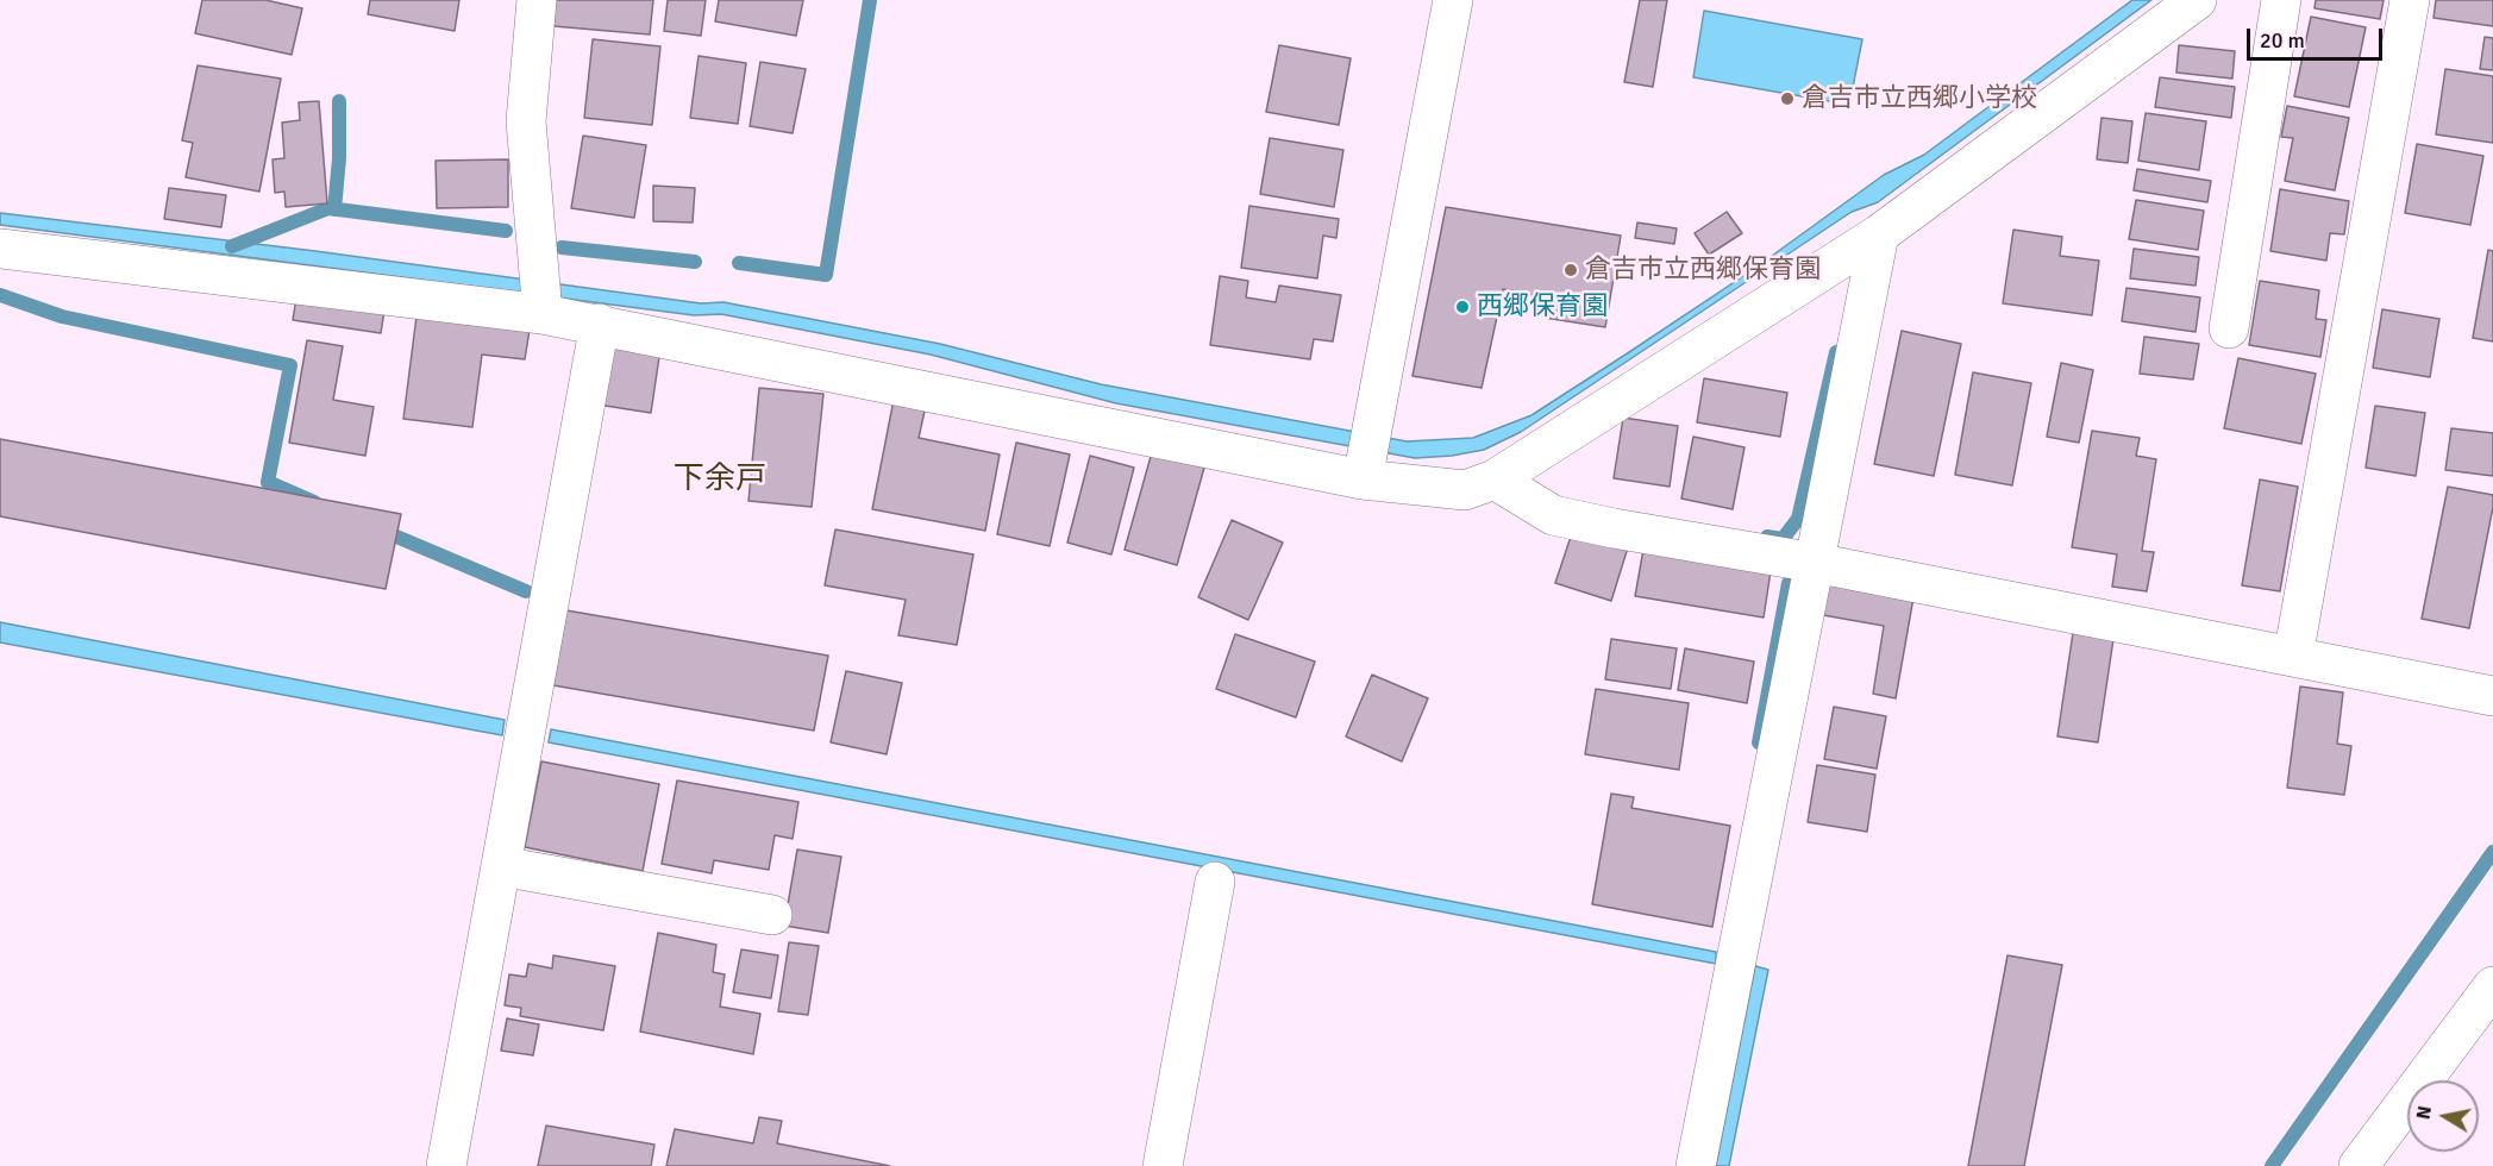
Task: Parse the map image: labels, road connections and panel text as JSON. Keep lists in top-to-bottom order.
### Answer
{
  "districts": ["下余戸"],
  "places": ["倉吉市立西郷小学校", "倉吉市立西郷保育園", "西郷保育園"],
  "scale_bar": "20 m",
  "north": "left"
}
